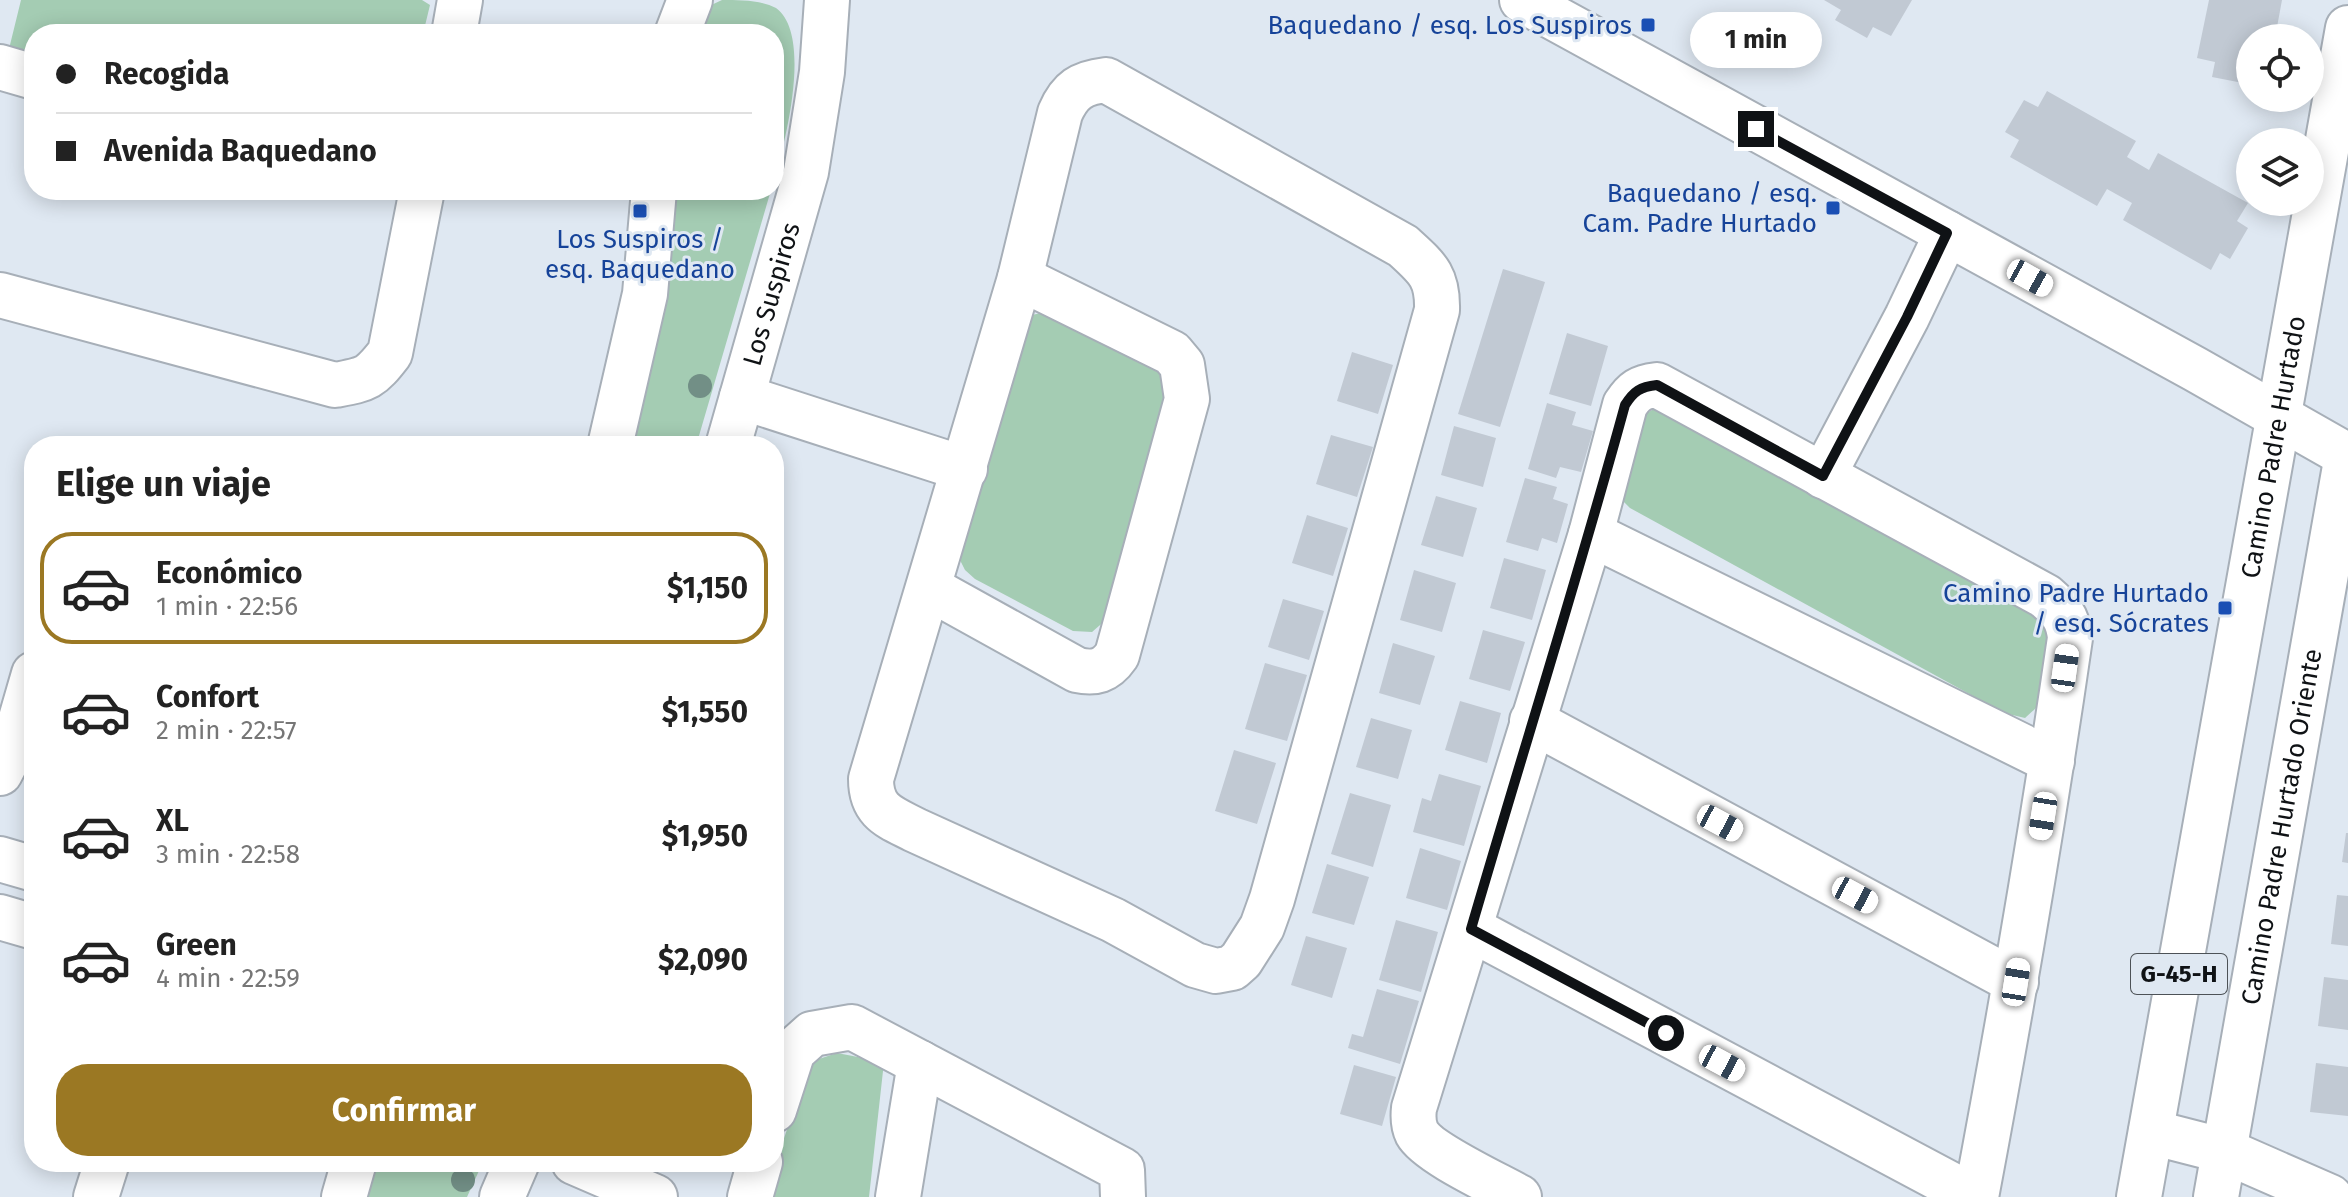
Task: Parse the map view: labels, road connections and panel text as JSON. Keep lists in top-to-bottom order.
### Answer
{
  "streets": {
    "street": [
      "Los Suspiros",
      "Camino Padre Hurtado",
      "Camino Padre Hurtado Oriente",
      "G-45-H"
    ]
  },
  "places": {
    "transit": [
      "Baquedano / esq. Los Suspiros",
      "Baquedano / esq. Cam. Padre Hurtado",
      "Los Suspiros / esq. Baquedano",
      "Camino Padre Hurtado / esq. Sócrates"
    ]
  },
  "page": {
    "bubble": "1 min",
    "banner": ["Recogida", "Avenida Baquedano"],
    "heading": "Elige un viaje",
    "list": [
      {
        "name": "Económico",
        "note": "1 min · 22:56",
        "value": "$1,150"
      },
      {
        "name": "Confort",
        "note": "2 min · 22:57",
        "value": "$1,550"
      },
      {
        "name": "XL",
        "note": "3 min · 22:58",
        "value": "$1,950"
      },
      {
        "name": "Green",
        "note": "4 min · 22:59",
        "value": "$2,090"
      }
    ],
    "buttons": "Confirmar"
  }
}
